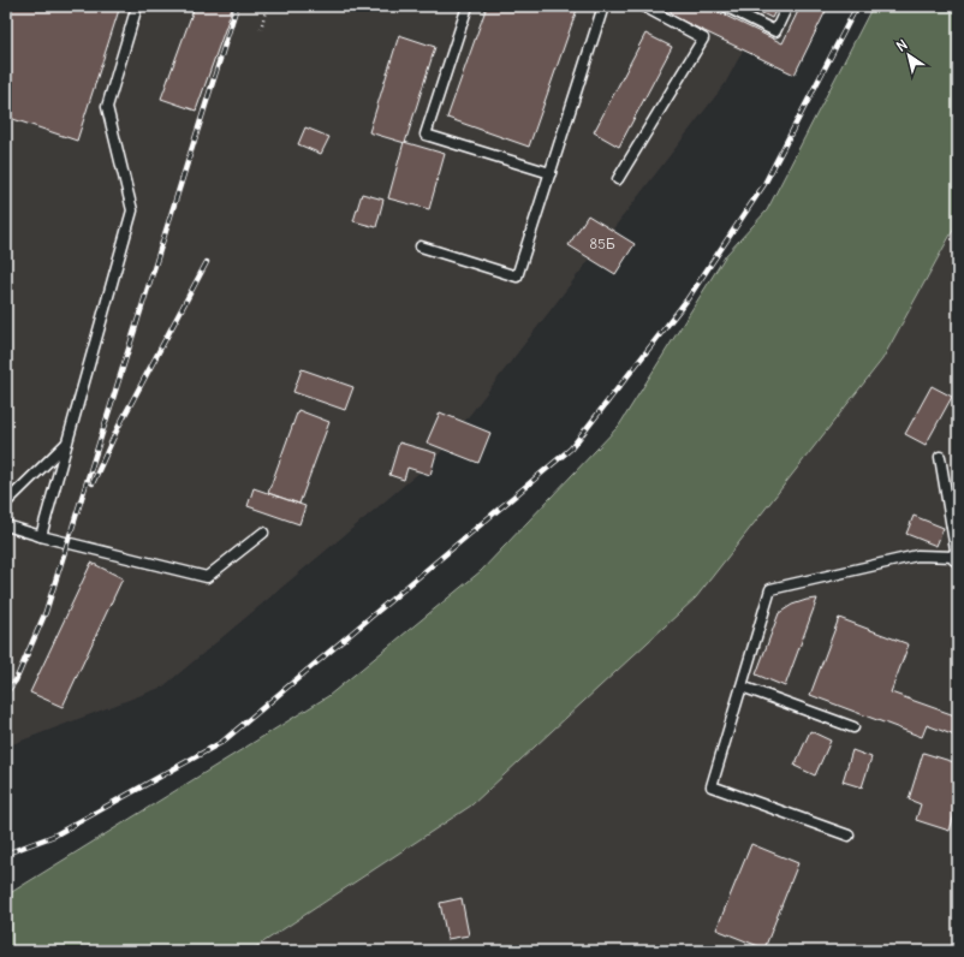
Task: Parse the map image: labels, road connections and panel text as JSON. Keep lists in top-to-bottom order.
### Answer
{
  "house_numbers": ["85Б"],
  "north": "top left"
}
